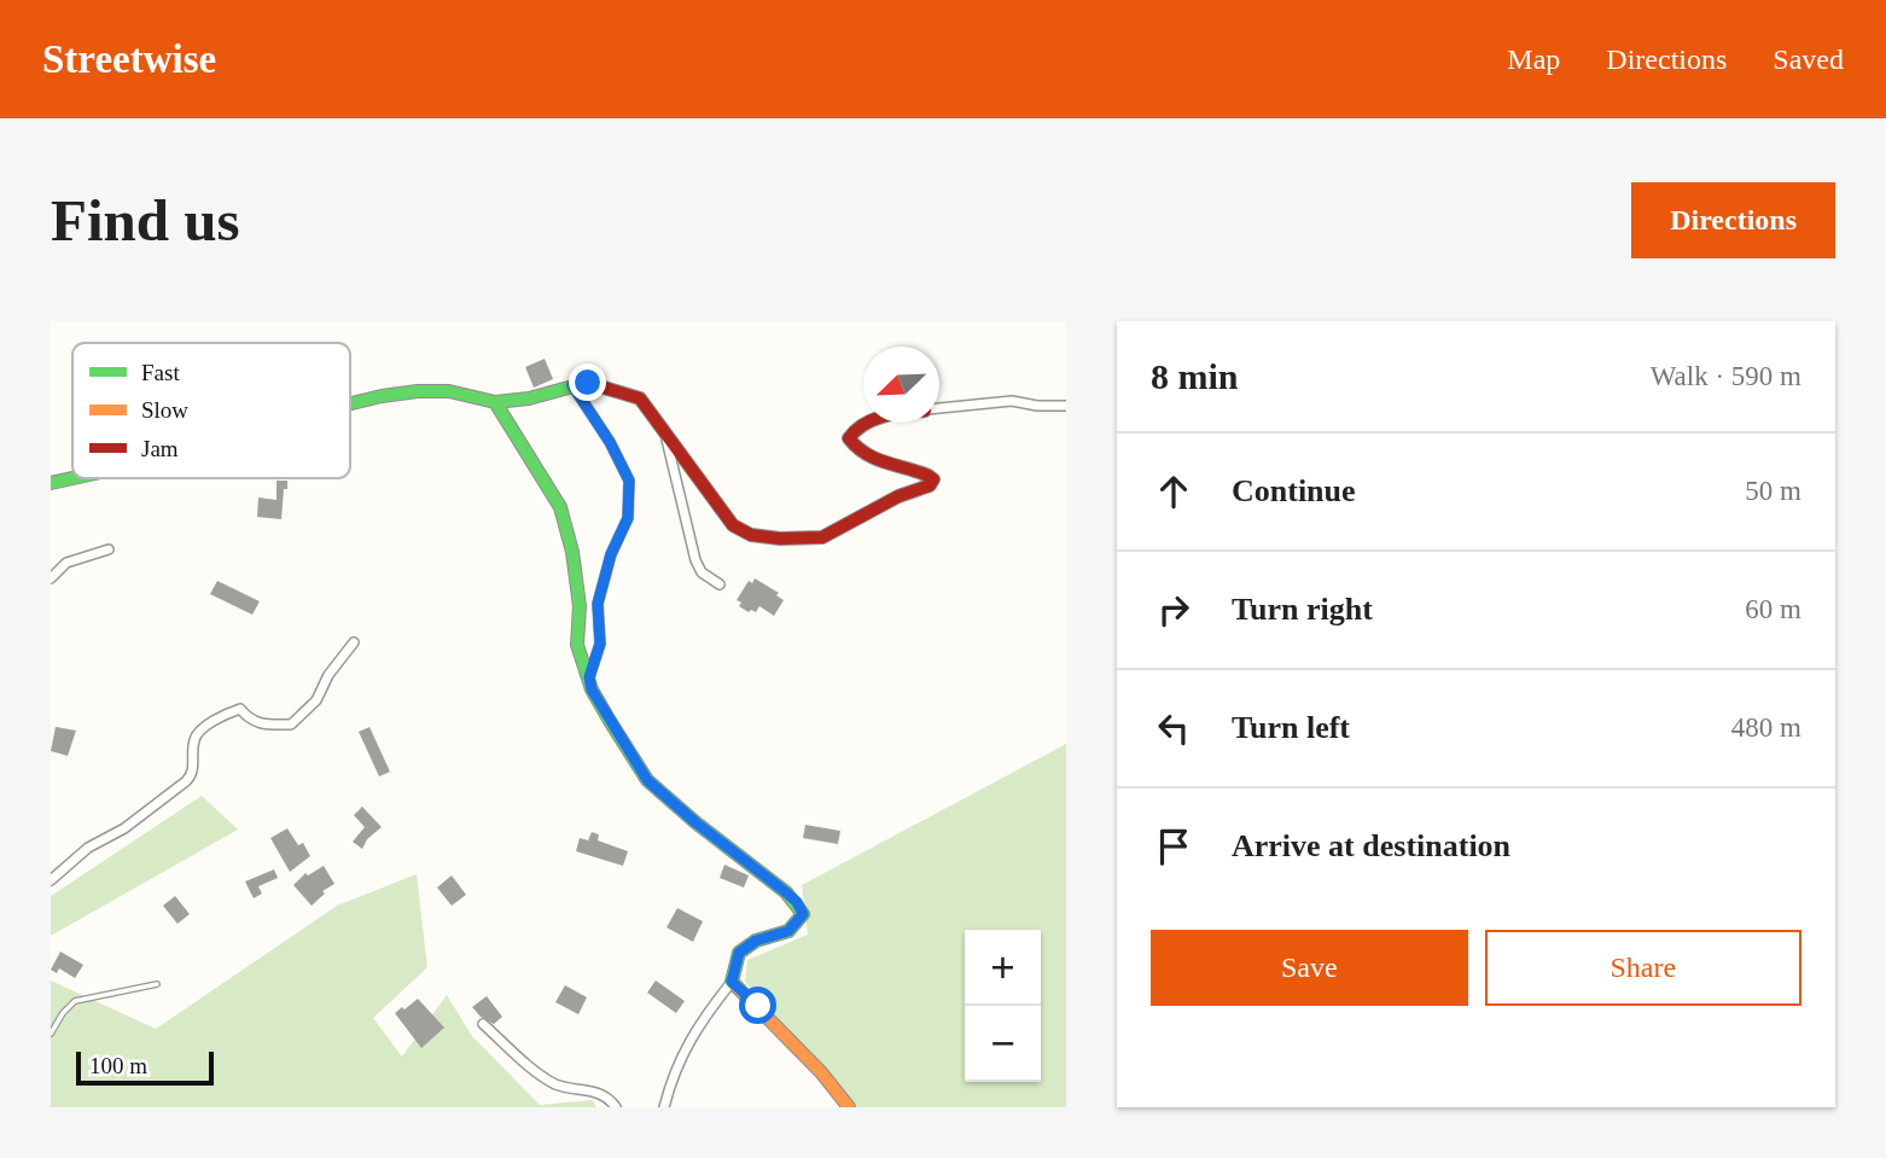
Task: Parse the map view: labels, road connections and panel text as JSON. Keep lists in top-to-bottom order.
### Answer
{
  "legend": ["Fast", "Slow", "Jam"],
  "scale_bar": "100 m",
  "north": "bottom left",
  "page": {
    "header": "Streetwise",
    "nav": ["Map", "Directions", "Saved"],
    "buttons": [
      "Directions",
      ["Save", "Share"]
    ],
    "title": "Find us",
    "heading": ["8 min", "Walk · 590 m"],
    "list": [
      ["Continue", "50 m"],
      ["Turn right", "60 m"],
      ["Turn left", "480 m"],
      "Arrive at destination"
    ],
    "map_buttons": ["+", "−"],
    "scale": "100 m"
  }
}
